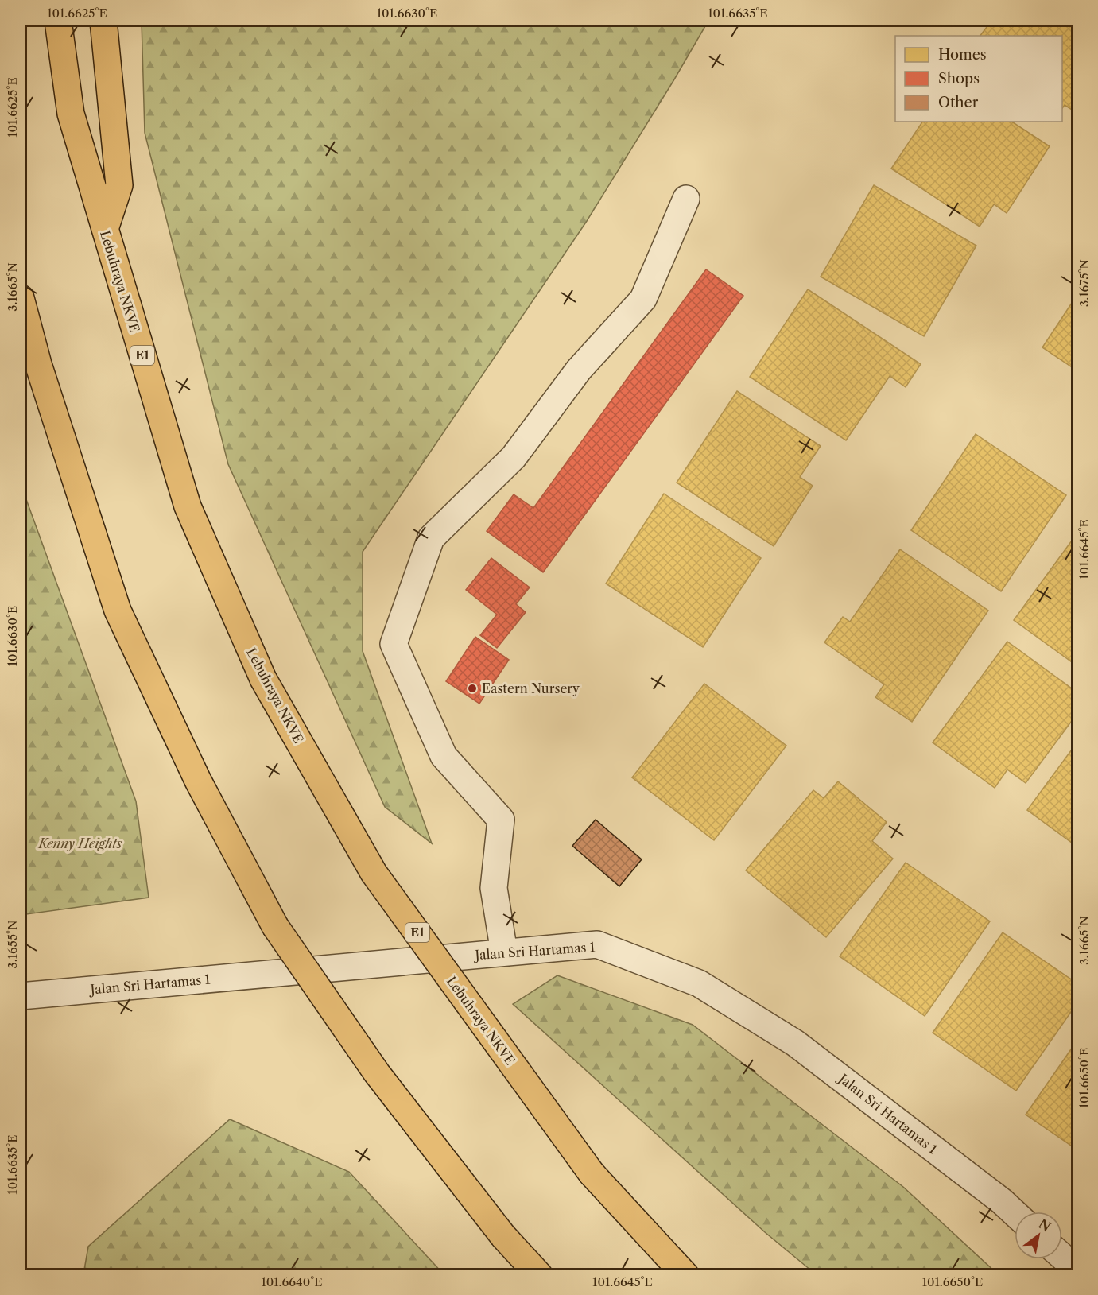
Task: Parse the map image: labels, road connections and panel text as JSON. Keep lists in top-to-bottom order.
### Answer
{
  "streets": {
    "highway": ["Lebuhraya NKVE", "E1"],
    "street": ["Jalan Sri Hartamas 1"]
  },
  "parks": ["Kenny Heights"],
  "places": ["Eastern Nursery"],
  "legend": ["Homes", "Shops", "Other"],
  "north": "top right",
  "coordinates": [
    "101.6625°E",
    "101.6630°E",
    "101.6635°E",
    "3.1675°N",
    "3.1665°N",
    "101.6645°E",
    "3.1655°N",
    "101.6650°E",
    "101.6640°E"
  ]
}
